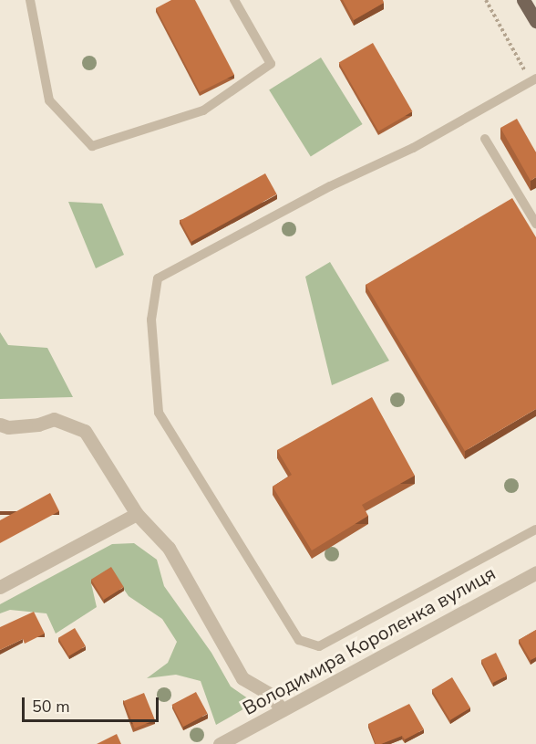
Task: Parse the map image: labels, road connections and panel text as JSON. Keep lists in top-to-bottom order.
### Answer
{
  "streets": {
    "street": ["Володимира Короленка вулиця"]
  },
  "scale_bar": "50 m"
}
